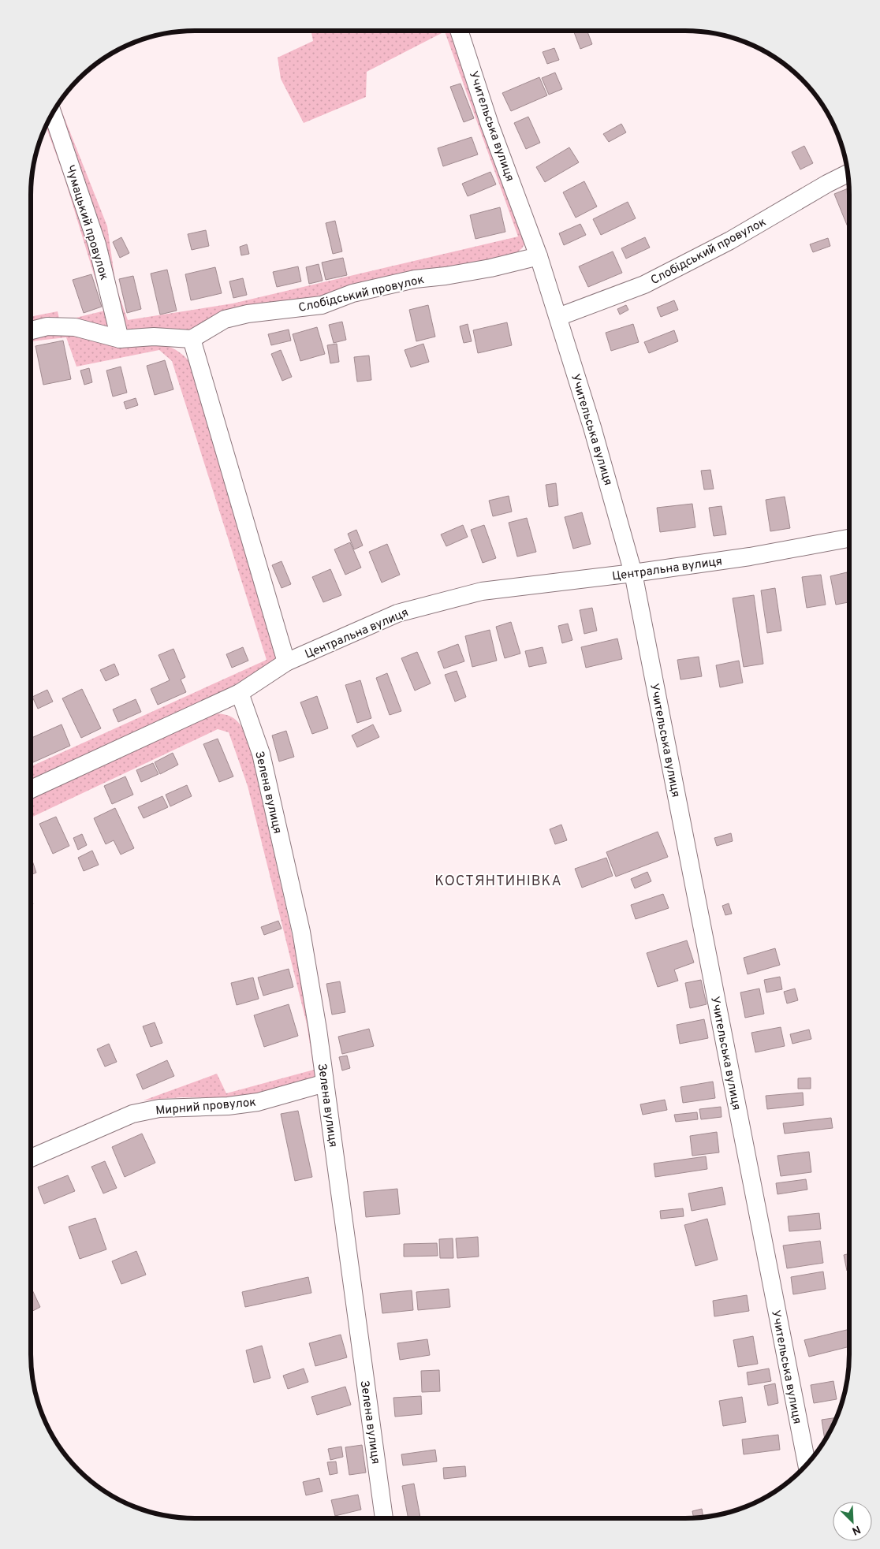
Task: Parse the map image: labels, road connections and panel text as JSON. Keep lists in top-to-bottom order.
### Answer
{
  "streets": {
    "street": [
      "Учительська вулиця",
      "Чумацький провулок",
      "Слобідський провулок",
      "Центральна вулиця",
      "Зелена вулиця",
      "Мирний провулок"
    ]
  },
  "crossings": [
    ["Учительська вулиця", "Слобідський провулок"],
    ["Учительська вулиця", "Центральна вулиця"],
    ["Центральна вулиця", "Зелена вулиця"],
    ["Зелена вулиця", "Мирний провулок"]
  ],
  "districts": ["КОСТЯНТИНІВКА"],
  "north": "bottom right"
}
